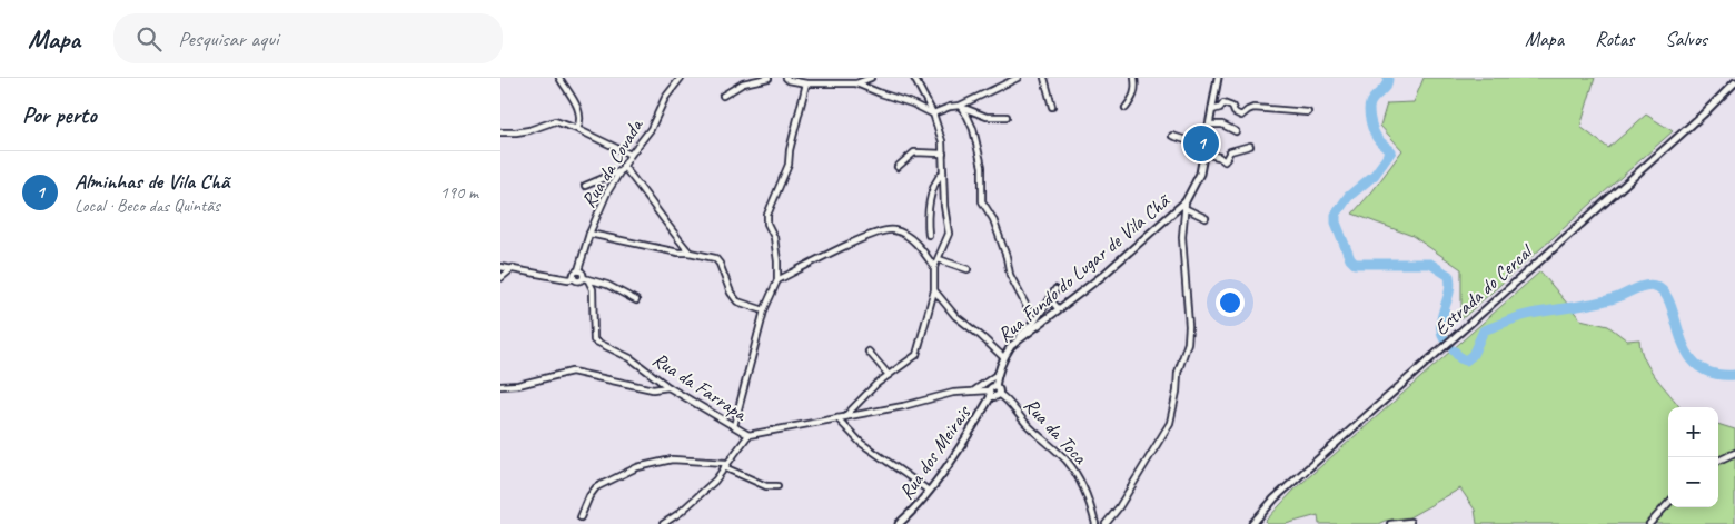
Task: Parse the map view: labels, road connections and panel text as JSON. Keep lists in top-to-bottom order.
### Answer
{
  "streets": {
    "street": [
      "Rua da Covada",
      "Rua Fundo do Lugar de Vila Chã",
      "Estrada do Cercal",
      "Rua da Farrapa",
      "Rua da Toca",
      "Rua dos Meirais"
    ]
  },
  "crossings": [
    ["Rua Fundo do Lugar de Vila Chã", "Rua da Farrapa"],
    ["Rua Fundo do Lugar de Vila Chã", "Rua da Toca"],
    ["Rua Fundo do Lugar de Vila Chã", "Rua dos Meirais"],
    ["Rua da Farrapa", "Rua da Toca"],
    ["Rua da Farrapa", "Rua dos Meirais"],
    ["Rua da Toca", "Rua dos Meirais"]
  ],
  "page": {
    "header": "Mapa",
    "search": "Pesquisar aqui",
    "nav": ["Mapa", "Rotas", "Salvos"],
    "heading": "Por perto",
    "pins": "1",
    "list": [
      {
        "mark": "1",
        "name": "Alminhas de Vila Chã",
        "note": "Local · Beco das Quintãs",
        "value": "190 m"
      }
    ],
    "map_buttons": ["+", "−"]
  }
}
